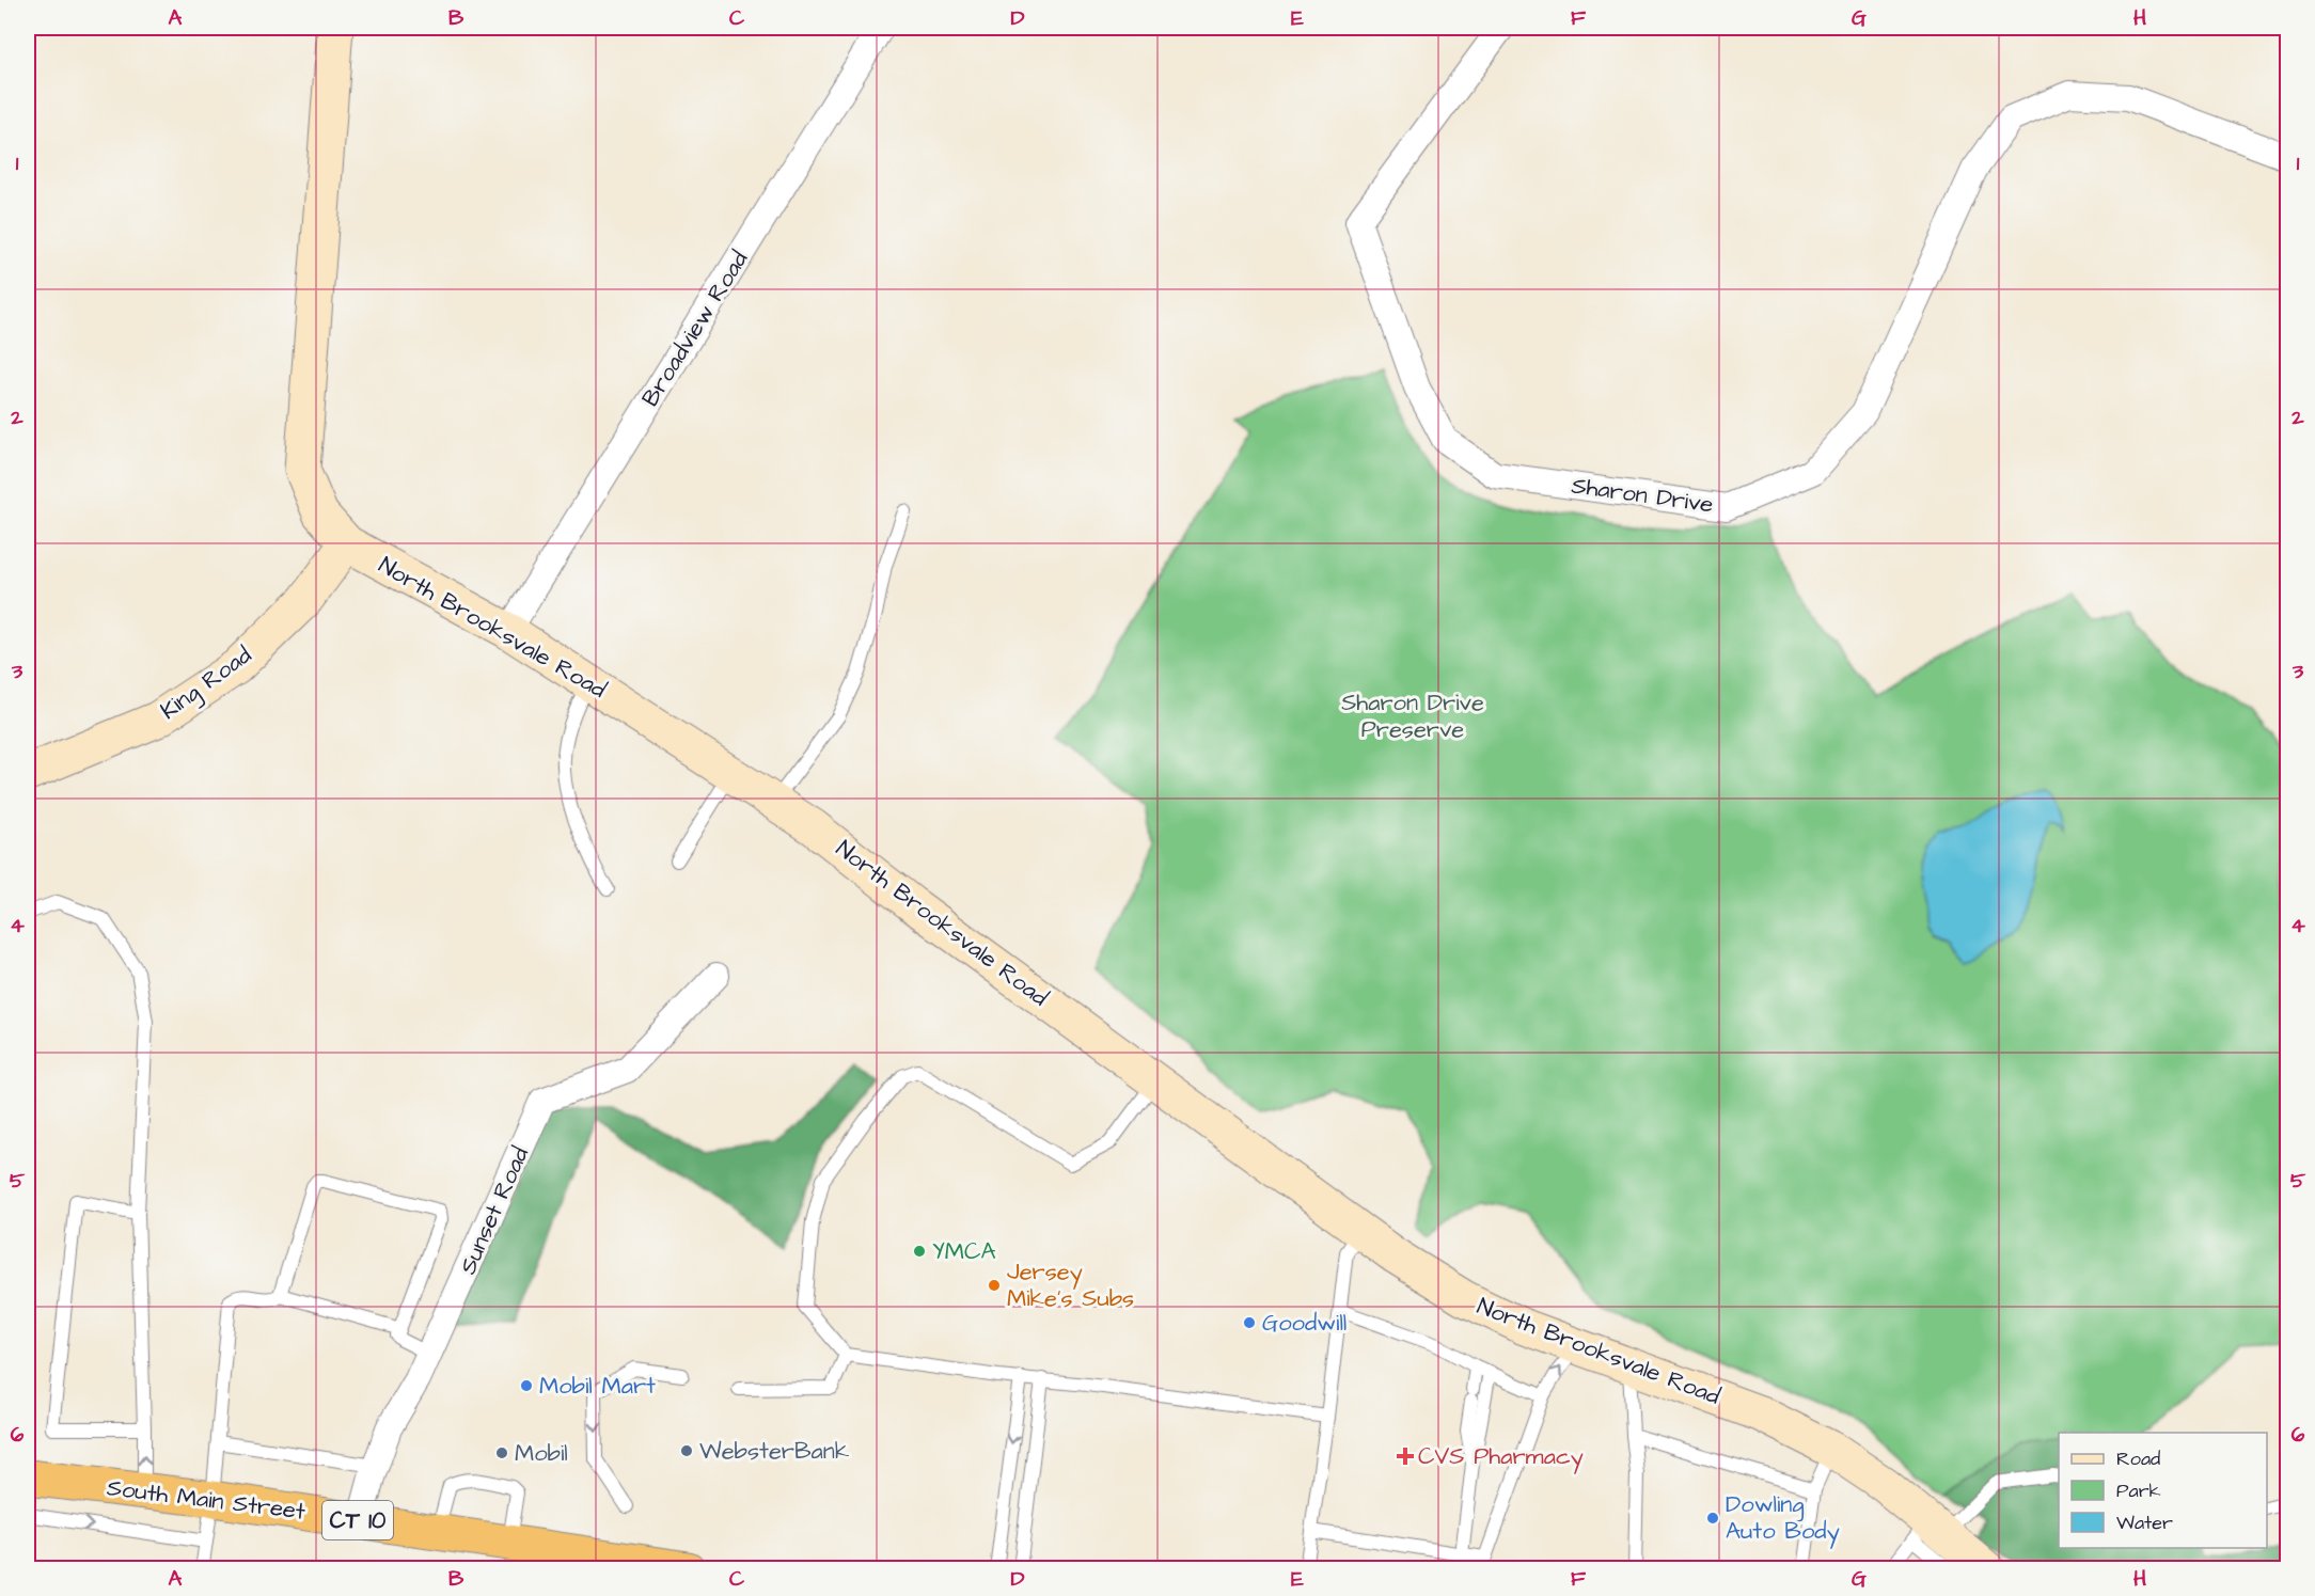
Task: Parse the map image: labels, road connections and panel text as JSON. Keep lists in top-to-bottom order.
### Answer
{
  "streets": {
    "highway": ["South Main Street", "CT 10"],
    "main road": ["North Brooksvale Road", "King Road"],
    "street": ["Broadview Road", "Sharon Drive", "Sunset Road"]
  },
  "crossings": [
    ["Broadview Road", "North Brooksvale Road"],
    ["North Brooksvale Road", "King Road"],
    ["Sunset Road", "South Main Street"]
  ],
  "parks": ["Sharon Drive Preserve"],
  "places": {
    "other": [
      "YMCA",
      "Jersey Mike's Subs",
      "Goodwill",
      "Mobil Mart",
      "WebsterBank",
      "Mobil",
      "Dowling Auto Body"
    ],
    "health": ["CVS Pharmacy"]
  },
  "legend": ["Road", "Park", "Water"],
  "grid": {
    "columns": [
      "A",
      "B",
      "C",
      "D",
      "E",
      "F",
      "G",
      "H"
    ],
    "rows": [
      "1",
      "2",
      "3",
      "4",
      "5",
      "6"
    ]
  }
}
